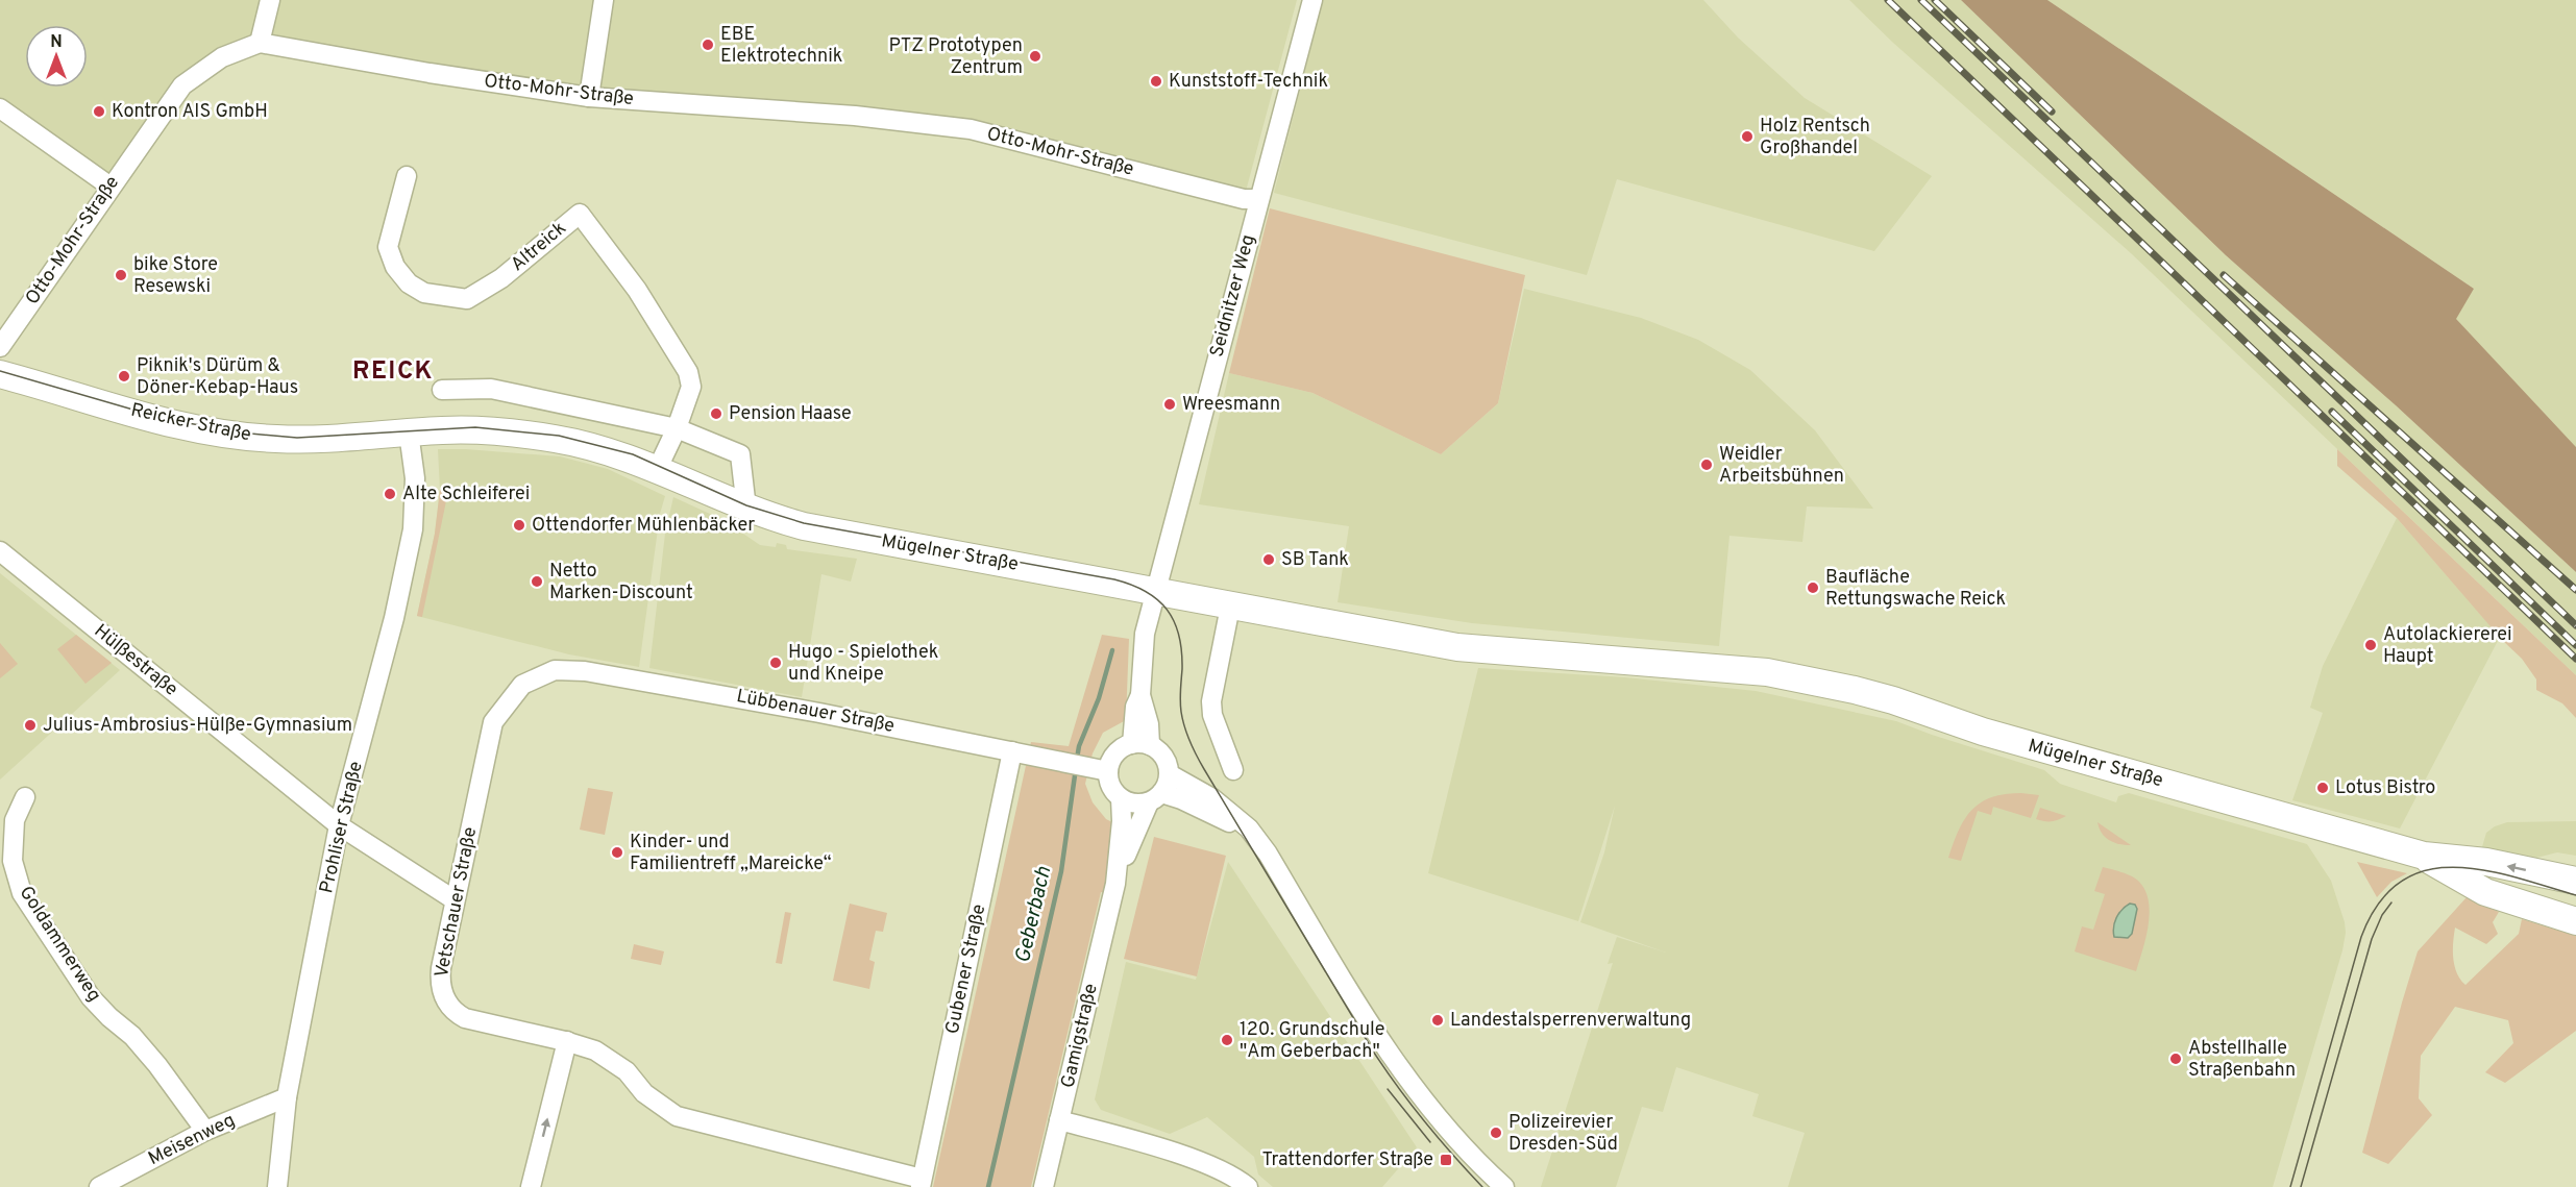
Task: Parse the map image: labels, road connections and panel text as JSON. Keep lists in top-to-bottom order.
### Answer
{
  "streets": {
    "street": [
      "Otto-Mohr-Straße",
      "Altreick",
      "Seidnitzer Weg",
      "Reicker Straße",
      "Mügelner Straße",
      "Hülßestraße",
      "Lübbenauer Straße",
      "Prohliser Straße",
      "Vetschauer Straße",
      "Goldammerweg",
      "Gubener Straße",
      "Gamigstraße",
      "Meisenweg"
    ]
  },
  "crossings": [
    ["Otto-Mohr-Straße", "Seidnitzer Weg"],
    ["Seidnitzer Weg", "Mügelner Straße"],
    ["Reicker Straße", "Prohliser Straße"],
    ["Hülßestraße", "Prohliser Straße"],
    ["Hülßestraße", "Vetschauer Straße"],
    ["Lübbenauer Straße", "Vetschauer Straße"],
    ["Lübbenauer Straße", "Gubener Straße"],
    ["Lübbenauer Straße", "Gamigstraße"],
    ["Prohliser Straße", "Meisenweg"],
    ["Vetschauer Straße", "Gubener Straße"],
    ["Goldammerweg", "Meisenweg"]
  ],
  "districts": ["REICK"],
  "water": ["Geberbach"],
  "places": {
    "other": [
      "EBE Elektrotechnik",
      "PTZ Prototypen Zentrum",
      "Kunststoff-Technik",
      "Kontron AIS GmbH",
      "Holz Rentsch Großhandel",
      "bike Store Resewski",
      "Piknik's Dürüm & Döner-Kebap-Haus",
      "Wreesmann",
      "Pension Haase",
      "Weidler Arbeitsbühnen",
      "Alte Schleiferei",
      "Ottendorfer Mühlenbäcker",
      "SB Tank",
      "Netto Marken-Discount",
      "Baufläche Rettungswache Reick",
      "Autolackiererei Haupt",
      "Hugo - Spielothek und Kneipe",
      "Julius-Ambrosius-Hülße-Gymnasium",
      "Lotus Bistro",
      "Kinder- und Familientreff „Mareicke“",
      "Landestalsperrenverwaltung",
      "120. Grundschule \"Am Geberbach\"",
      "Abstellhalle Straßenbahn",
      "Polizeirevier Dresden-Süd"
    ],
    "transit": ["Trattendorfer Straße"]
  },
  "north": "top"
}
